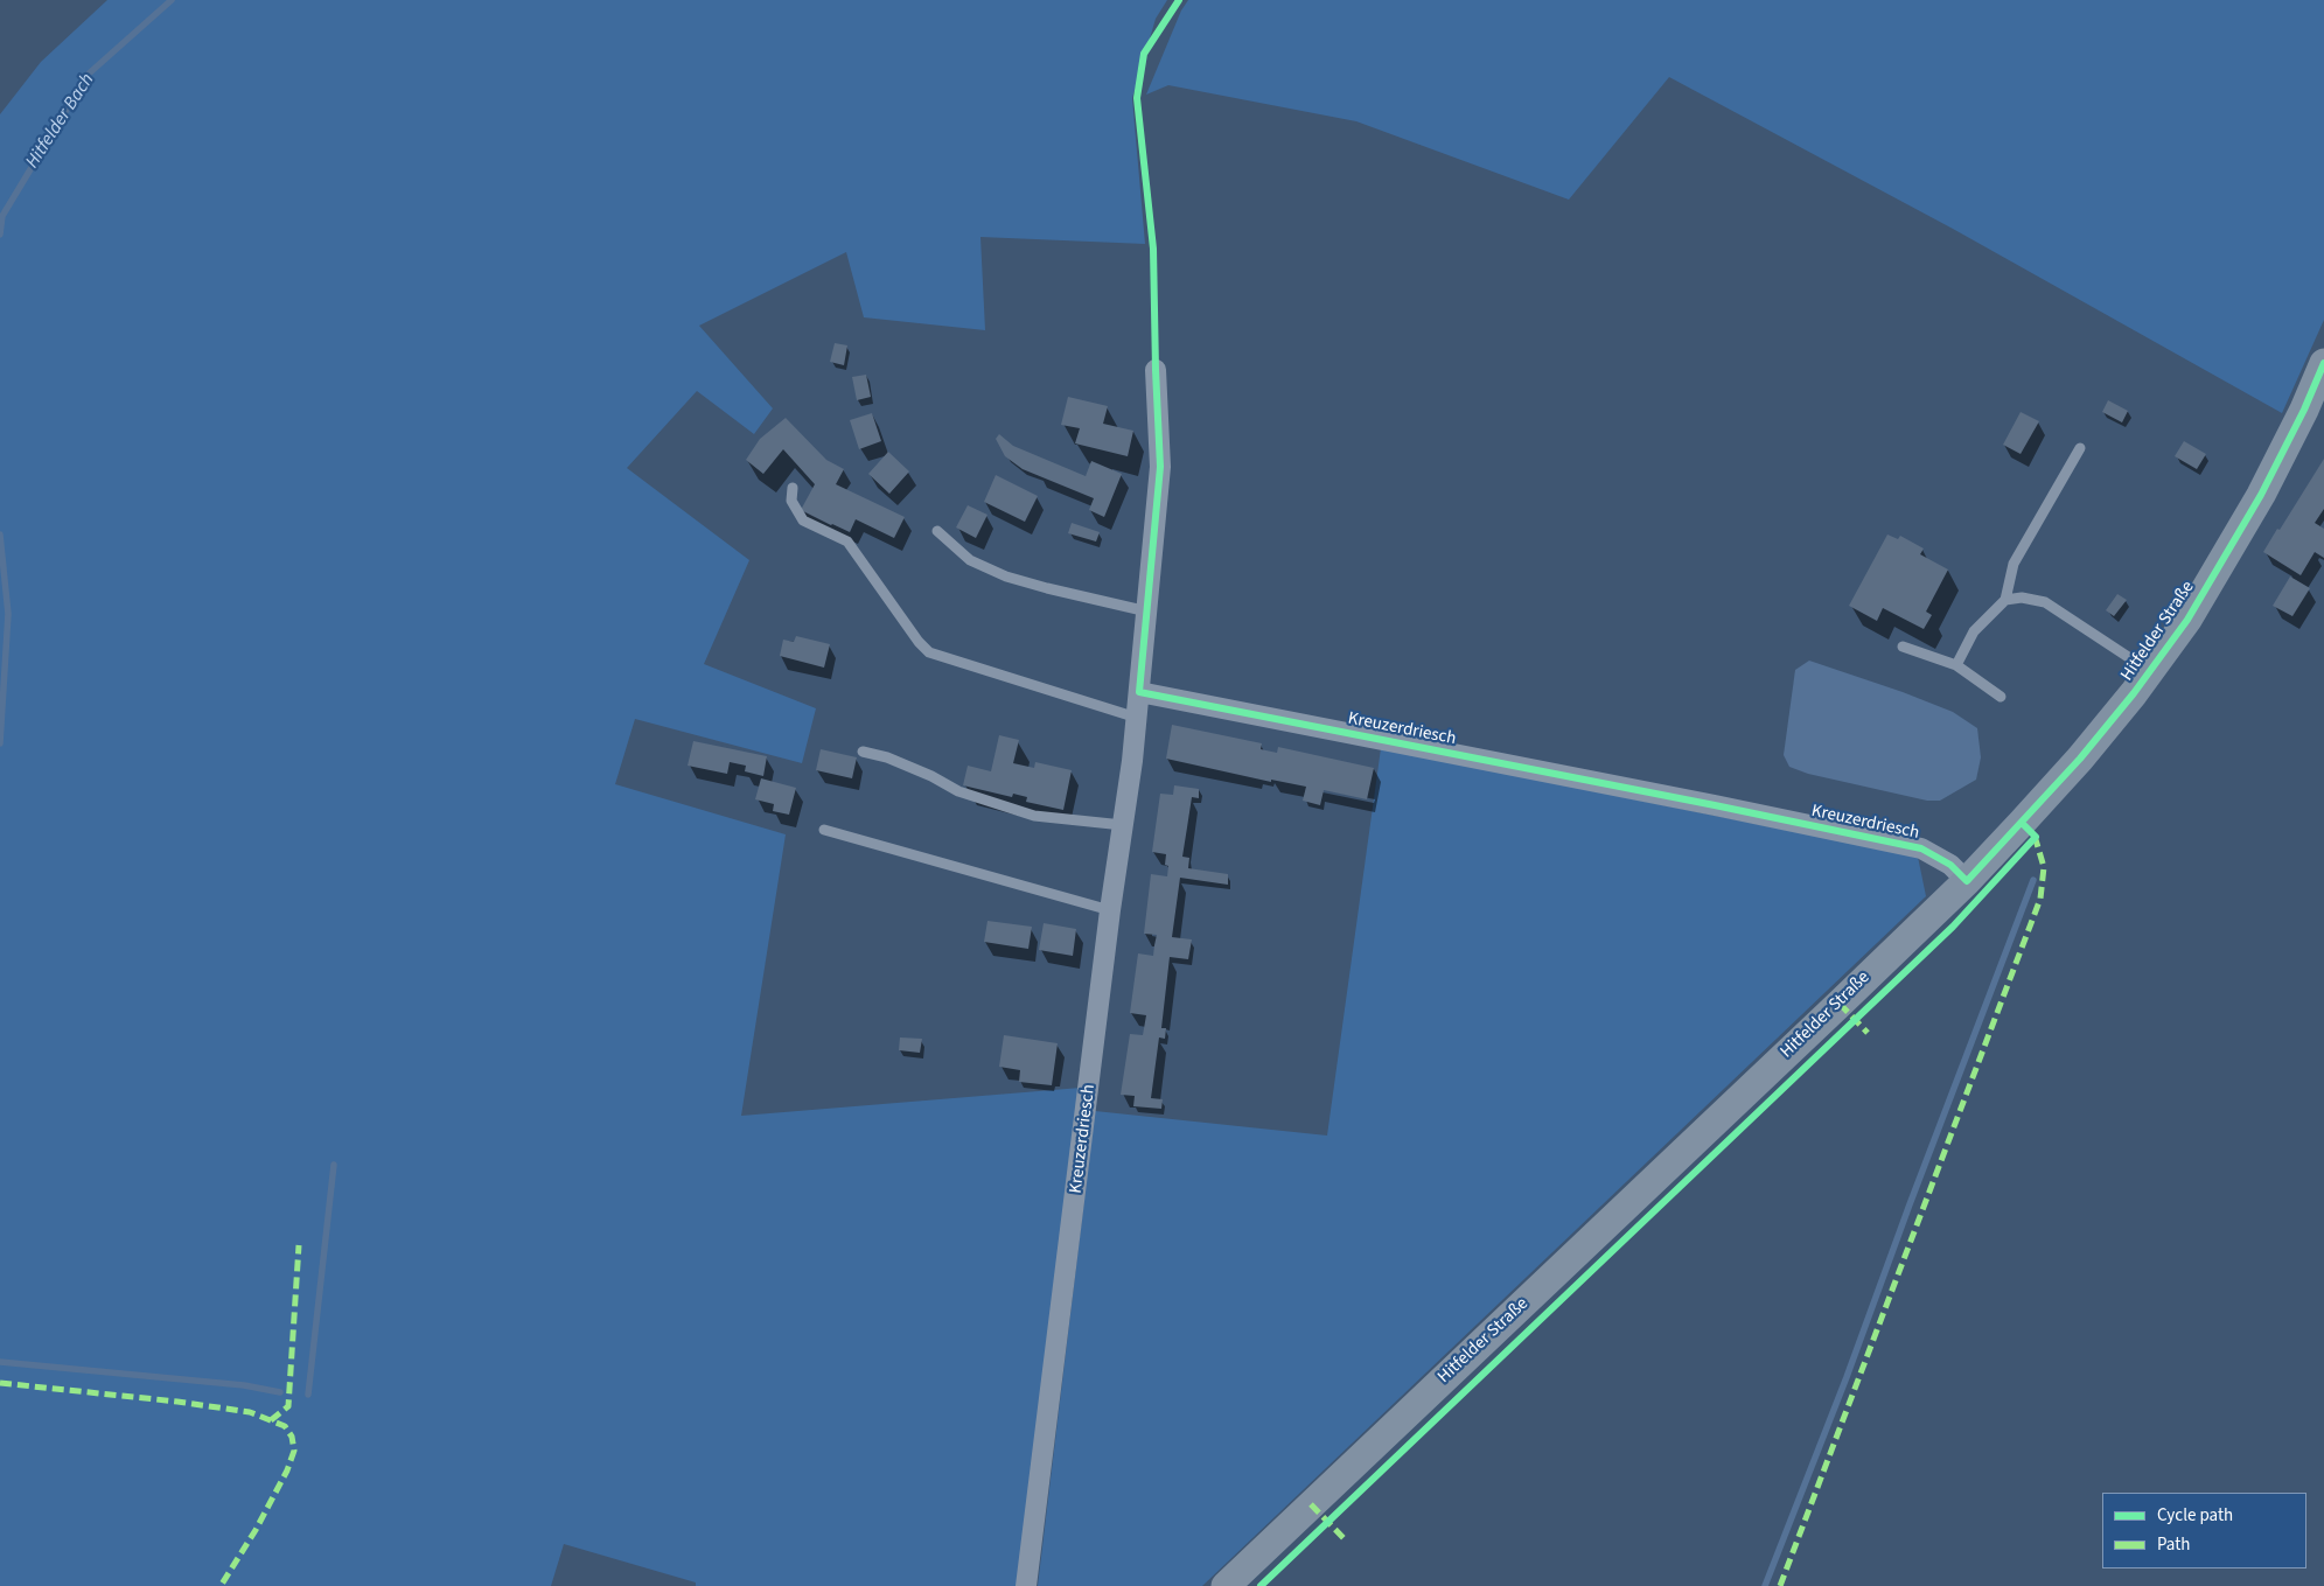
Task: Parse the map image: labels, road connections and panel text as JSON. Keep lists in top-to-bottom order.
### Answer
{
  "streets": {
    "main road": ["Hitfelder Straße"],
    "street": ["Kreuzerdriesch"]
  },
  "crossings": [
    ["Hitfelder Straße", "Kreuzerdriesch"]
  ],
  "water": ["Hitfelder Bach"],
  "legend": ["Cycle path", "Path"]
}
